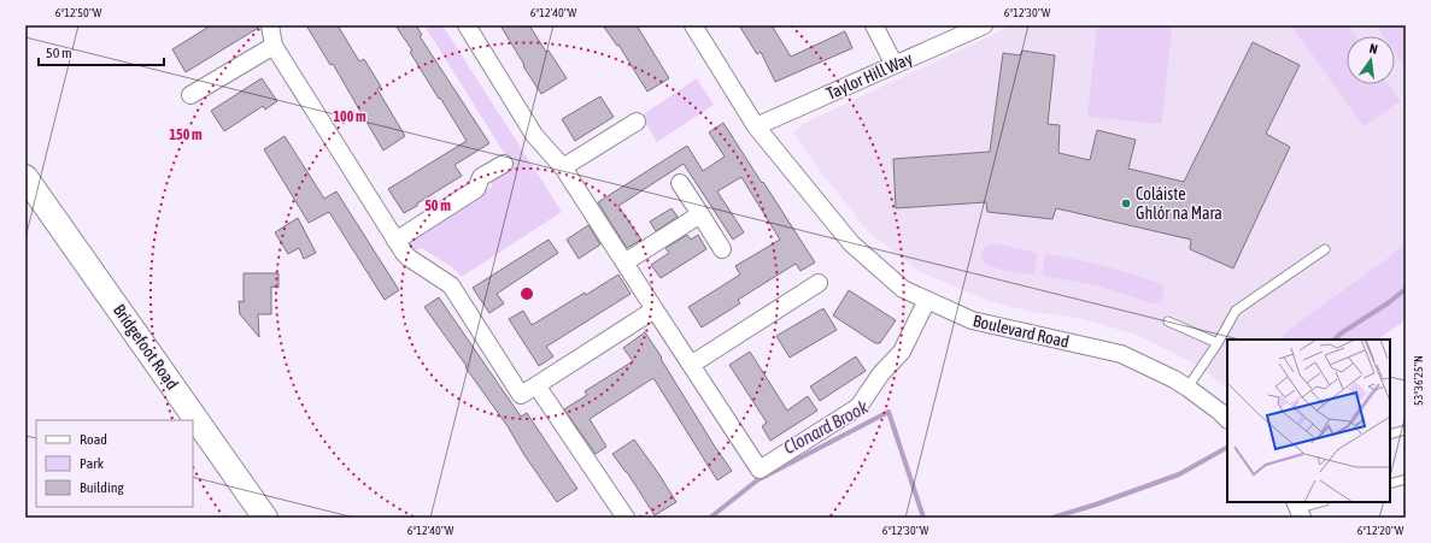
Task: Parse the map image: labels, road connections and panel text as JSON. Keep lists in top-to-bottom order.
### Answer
{
  "streets": {
    "street": ["Taylor Hill Way", "Boulevard Road", "Bridgefoot Road"]
  },
  "crossings": [
    ["Taylor Hill Way", "Boulevard Road"]
  ],
  "water": ["Clonard Brook"],
  "places": ["Coláiste Ghlór na Mara"],
  "legend": ["Road", "Park", "Building"],
  "scale_bar": "50 m",
  "north": "top",
  "coordinates": [
    "6°12'50\"W",
    "6°12'40\"W",
    "6°12'30\"W",
    "53°36'25\"N",
    "6°12'20\"W"
  ],
  "rings": ["100 m", "150 m", "50 m"]
}
